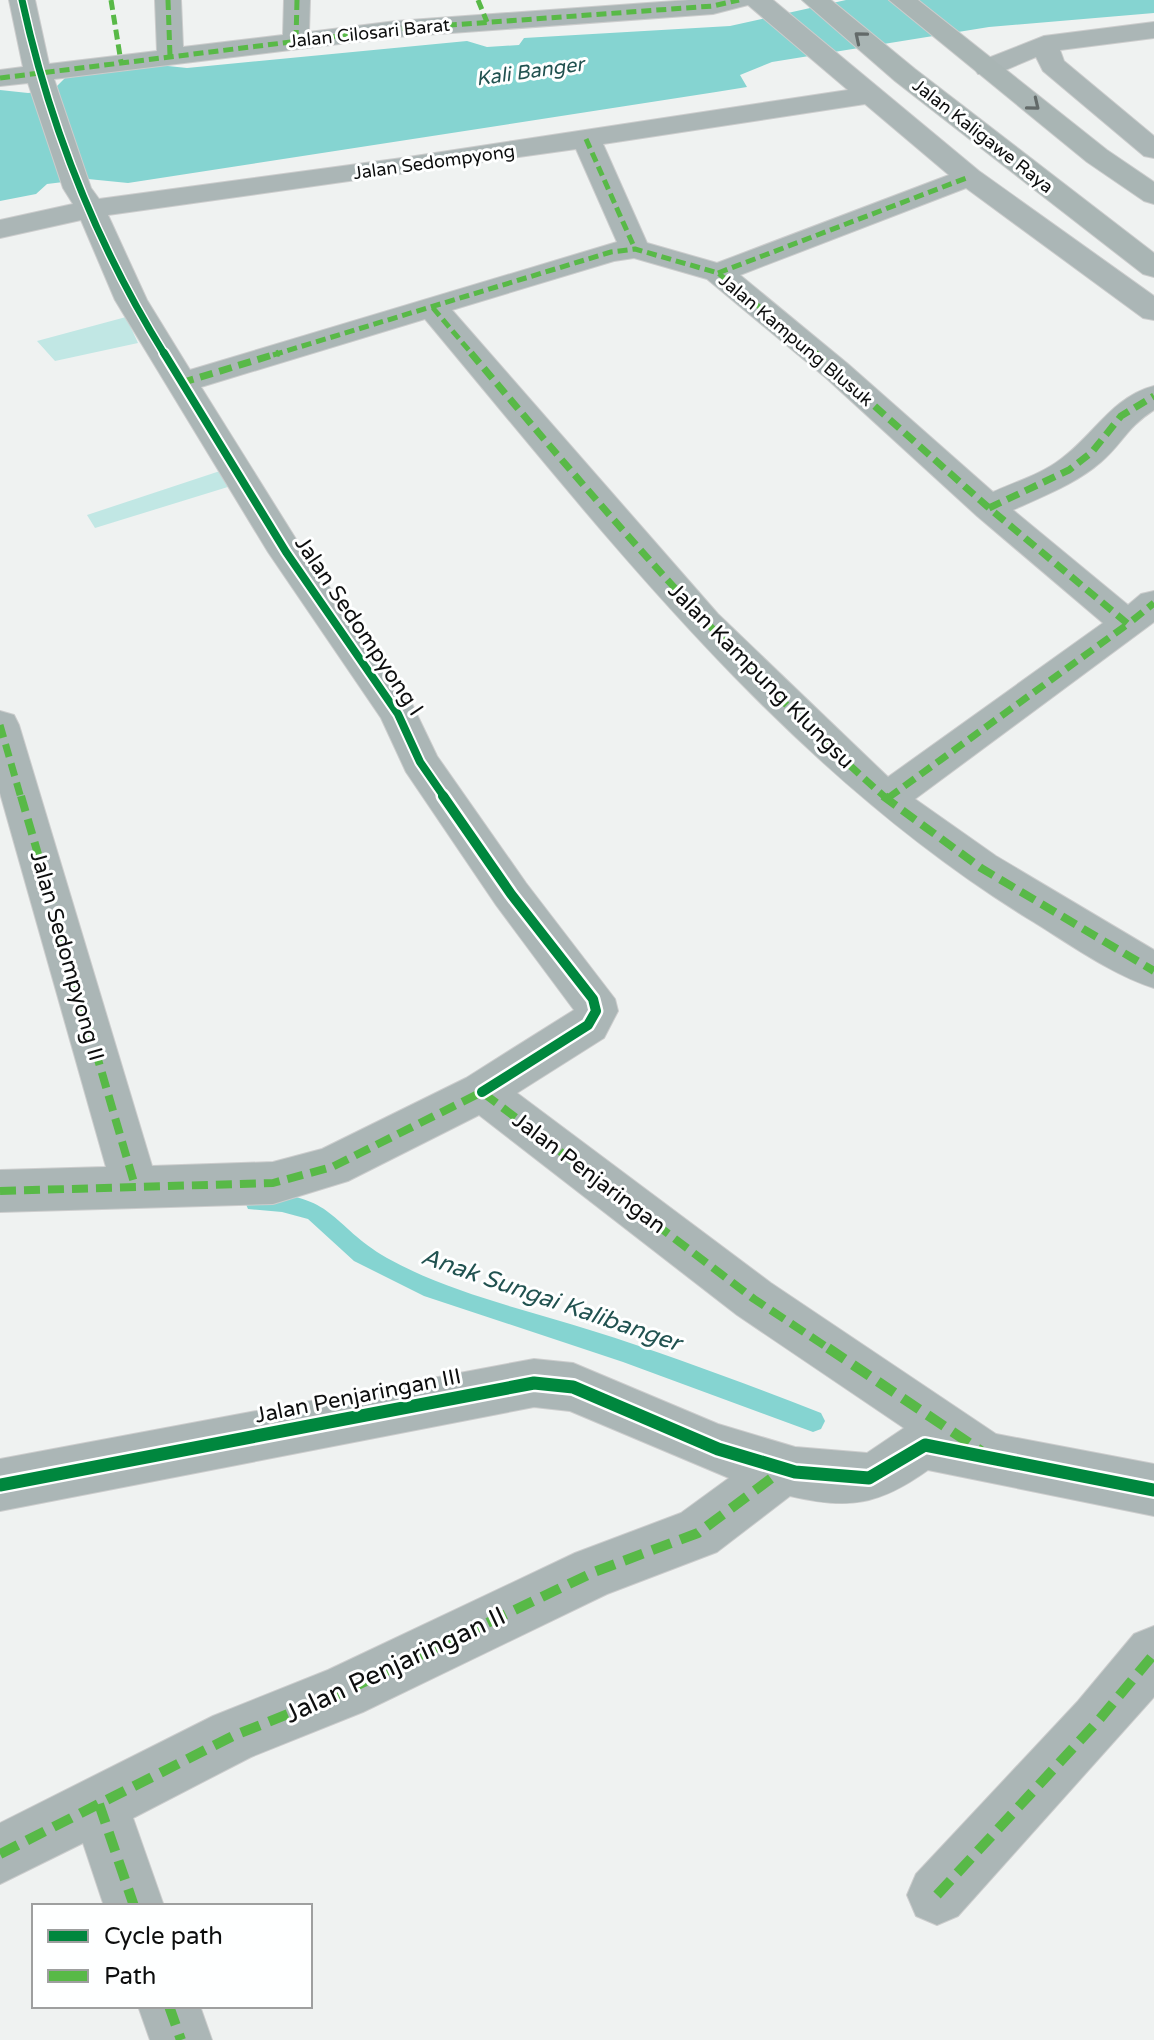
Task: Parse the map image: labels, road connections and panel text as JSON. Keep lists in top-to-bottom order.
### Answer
{
  "streets": {
    "highway": ["Jalan Kaligawe Raya"],
    "street": [
      "Jalan Cilosari Barat",
      "Jalan Sedompyong",
      "Jalan Kampung Blusuk",
      "Jalan Sedompyong I",
      "Jalan Kampung Klungsu",
      "Jalan Sedompyong II",
      "Jalan Penjaringan",
      "Jalan Penjaringan III",
      "Jalan Penjaringan II"
    ]
  },
  "crossings": [
    ["Jalan Cilosari Barat", "Jalan Sedompyong I"],
    ["Jalan Sedompyong", "Jalan Sedompyong I"],
    ["Jalan Kampung Blusuk", "Jalan Sedompyong I"],
    ["Jalan Kampung Blusuk", "Jalan Kampung Klungsu"],
    ["Jalan Sedompyong I", "Jalan Penjaringan"],
    ["Jalan Penjaringan", "Jalan Penjaringan III"],
    ["Jalan Penjaringan III", "Jalan Penjaringan II"]
  ],
  "water": ["Kali Banger", "Anak Sungai Kalibanger"],
  "legend": ["Cycle path", "Path"]
}
